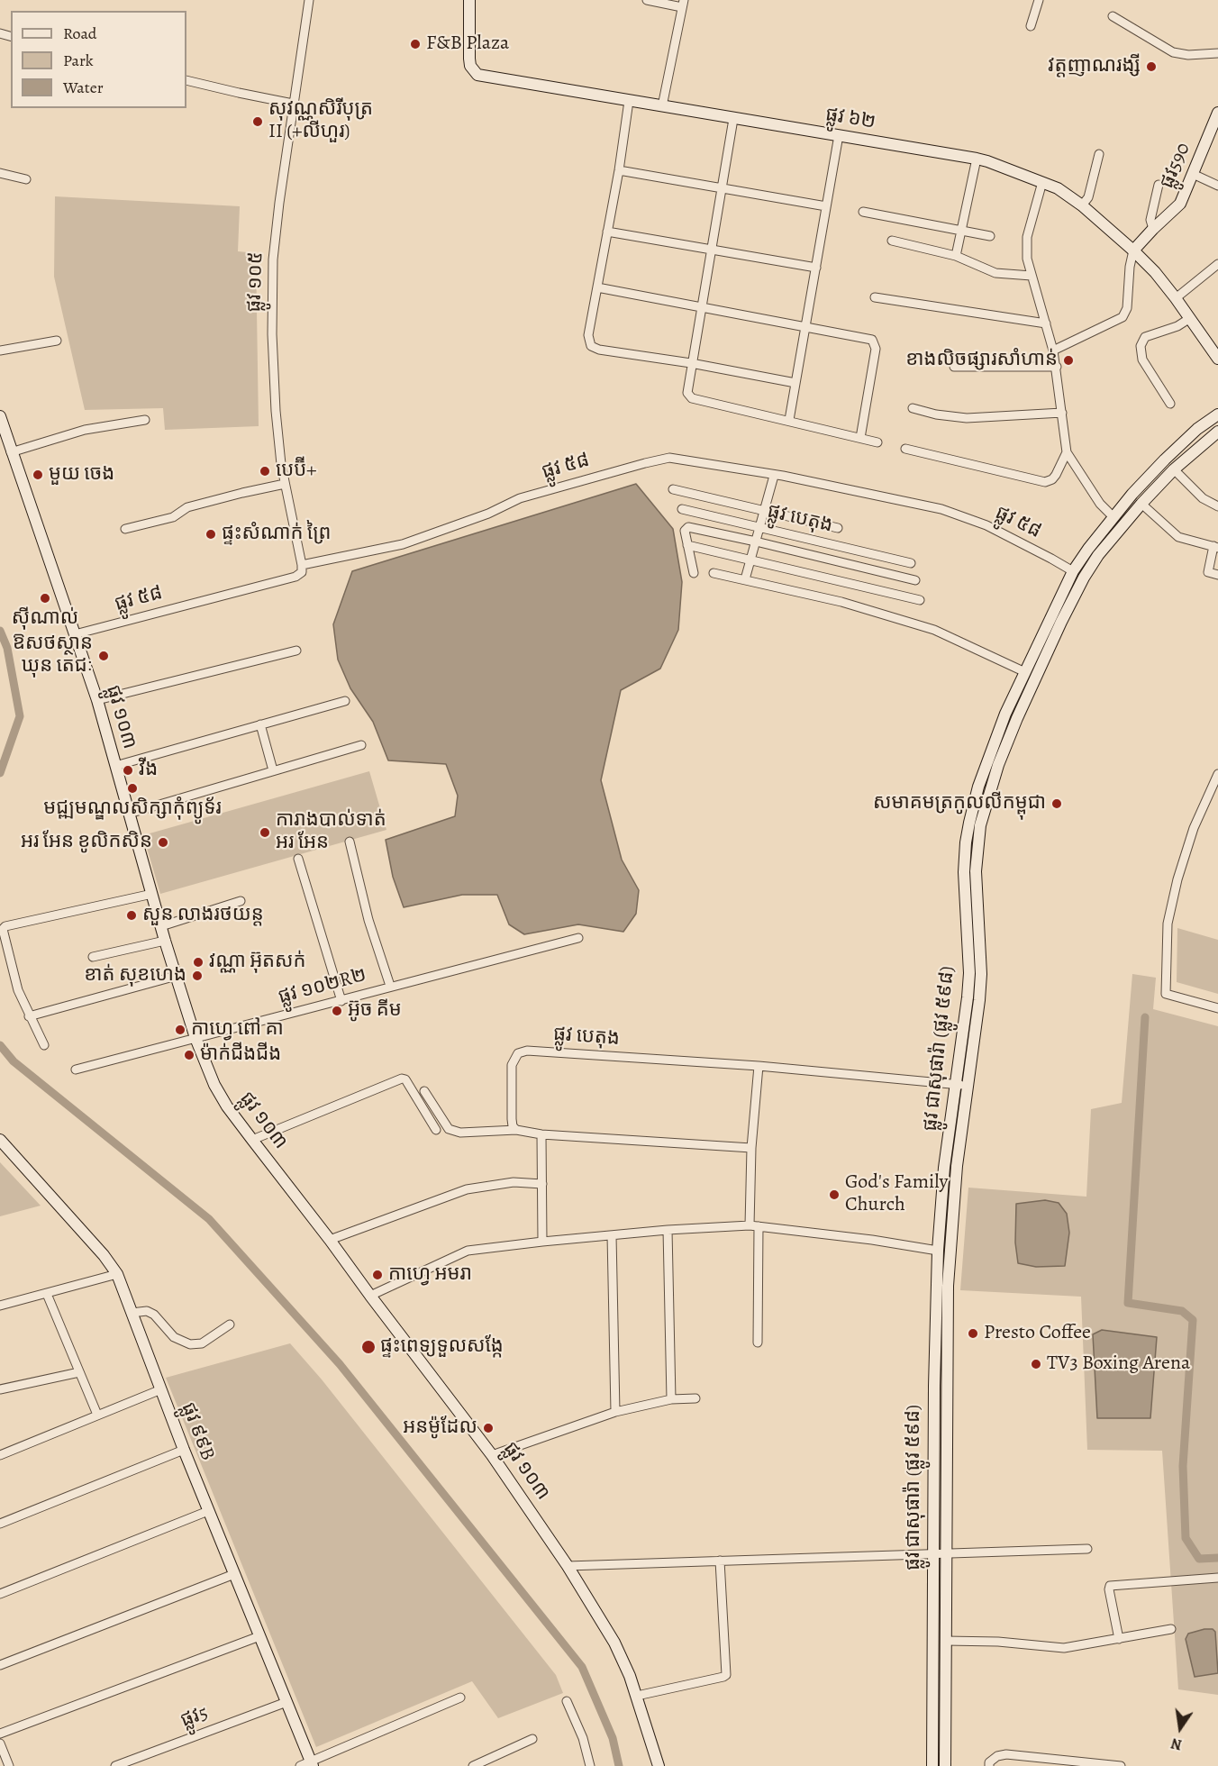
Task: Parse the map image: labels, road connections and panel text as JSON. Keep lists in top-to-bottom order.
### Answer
{
  "streets": {
    "street": [
      "ផ្លូវ ៦២",
      "ផ្លូវ590",
      "ផ្លូវ ១០៥",
      "ផ្លូវ ៥៨",
      "ផ្លូវ បេតុង",
      "ផ្លូវ ១០៣",
      "ផ្លូវ ១០២R២",
      "ផ្លូវ ជាសុផារ៉ា (ផ្លូវ ៥៩៨)",
      "ផ្លូវ ៩៩B",
      "ផ្លូវ5"
    ]
  },
  "crossings": [
    ["ផ្លូវ ៦២", "ផ្លូវ590"],
    ["ផ្លូវ ១០៥", "ផ្លូវ ៥៨"],
    ["ផ្លូវ ៥៨", "ផ្លូវ ១០៣"],
    ["ផ្លូវ ៥៨", "ផ្លូវ ជាសុផារ៉ា (ផ្លូវ ៥៩៨)"],
    ["ផ្លូវ បេតុង", "ផ្លូវ ជាសុផារ៉ា (ផ្លូវ ៥៩៨)"],
    ["ផ្លូវ ១០៣", "ផ្លូវ ១០២R២"],
    ["ផ្លូវ ៩៩B", "ផ្លូវ5"]
  ],
  "places": [
    "F&B Plaza",
    "វត្តញាណរង្សី",
    "សុវណ្ណសិរីបុត្រ II (+លីហួរ)",
    "ខាងលិចផ្សារសាំហាន់",
    "បេប៊ី+",
    "មួយ ចេង",
    "ផ្ទះសំណាក់ ព្រៃ",
    "ស៊ីណាល់",
    "ឱសថស្ថាន ឃុន តេជៈ",
    "វីង",
    "មជ្ឍមណ្ឌលសិក្សាកុំព្យូទ័រ",
    "សមាគមត្រកូលលីកម្ពុជា",
    "ការាងបាល់ទាត់ អរ អែន",
    "អរ អែន ខូលិកសិន",
    "សួន លាងរថយន្ត",
    "វណ្ណា អ៊ុតសក់",
    "ខាត់ សុខហេង",
    "អ៊ូច គីម",
    "កាហ្វេ ពៅ គា",
    "ម៉ាក់ជីងជីង",
    "God's Family Church",
    "កាហ្វេ អមរា",
    "Presto Coffee",
    "ផ្ទះពេទ្យទួលសង្កែ",
    "TV3 Boxing Arena",
    "អនម៉ូដែល"
  ],
  "legend": ["Road", "Park", "Water"],
  "north": "bottom"
}
